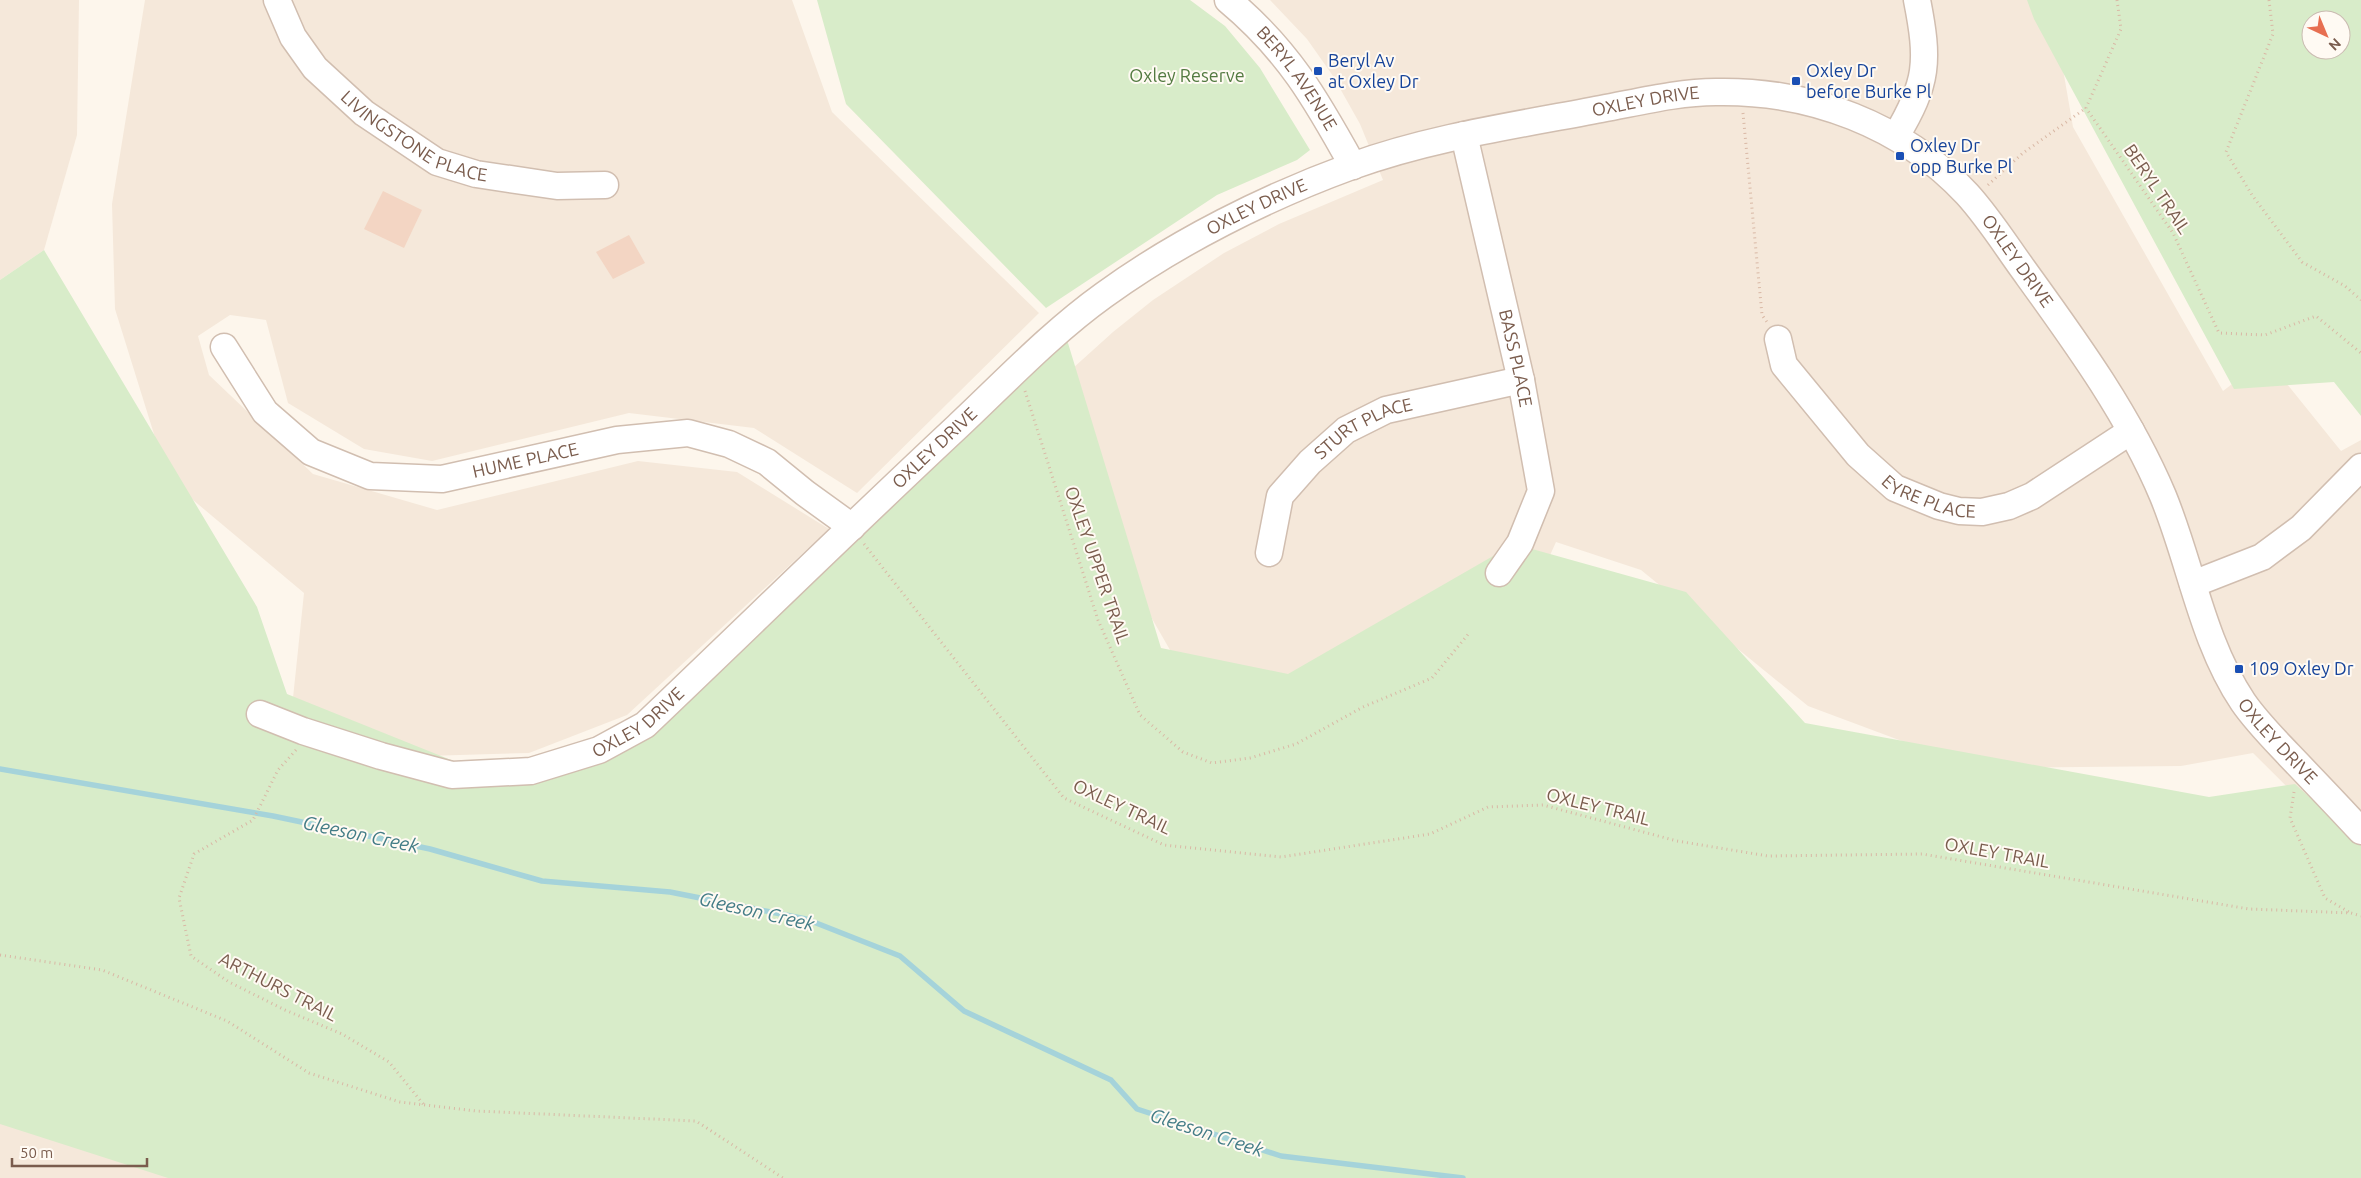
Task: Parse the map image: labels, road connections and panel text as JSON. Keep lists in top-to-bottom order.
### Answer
{
  "streets": {
    "street": [
      "BERYL AVENUE",
      "OXLEY DRIVE",
      "LIVINGSTONE PLACE",
      "BASS PLACE",
      "STURT PLACE",
      "HUME PLACE",
      "EYRE PLACE"
    ],
    "path": [
      "BERYL TRAIL",
      "OXLEY UPPER TRAIL",
      "OXLEY TRAIL",
      "ARTHURS TRAIL"
    ]
  },
  "crossings": [
    ["BERYL AVENUE", "OXLEY DRIVE"],
    ["OXLEY DRIVE", "BASS PLACE"],
    ["OXLEY DRIVE", "HUME PLACE"],
    ["OXLEY DRIVE", "EYRE PLACE"],
    ["OXLEY DRIVE", "OXLEY UPPER TRAIL"],
    ["OXLEY DRIVE", "OXLEY TRAIL"],
    ["OXLEY DRIVE", "ARTHURS TRAIL"],
    ["BASS PLACE", "STURT PLACE"],
    ["HUME PLACE", "OXLEY TRAIL"]
  ],
  "water": ["Gleeson Creek"],
  "parks": ["Oxley Reserve"],
  "places": {
    "transit": [
      "Beryl Av at Oxley Dr",
      "Oxley Dr before Burke Pl",
      "Oxley Dr opp Burke Pl",
      "109 Oxley Dr"
    ]
  },
  "scale_bar": "50 m",
  "north": "bottom right"
}
